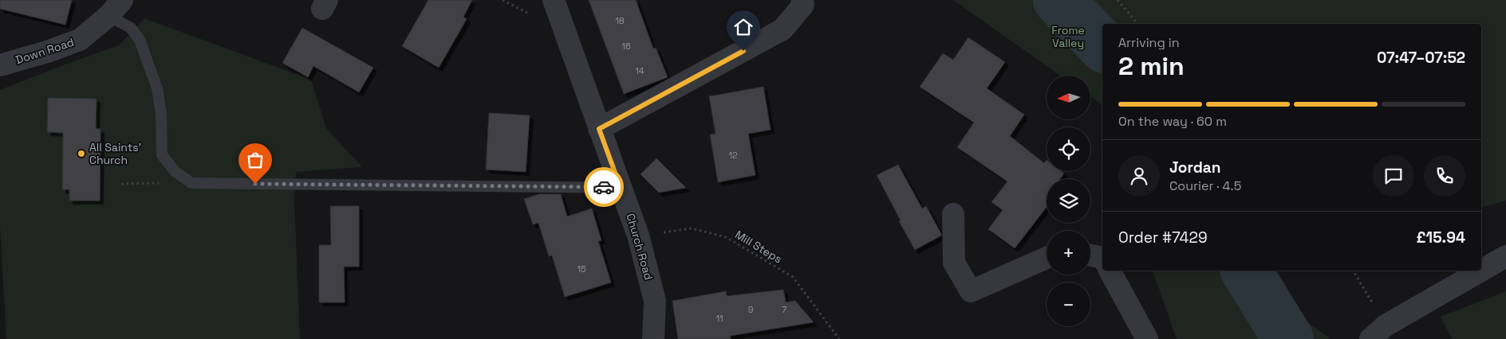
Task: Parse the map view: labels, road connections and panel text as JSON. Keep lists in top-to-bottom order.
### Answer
{
  "streets": {
    "street": ["Down Road", "Church Road"],
    "path": ["Mill Steps"]
  },
  "crossings": [
    ["Church Road", "Mill Steps"]
  ],
  "parks": ["Frome Valley"],
  "places": ["All Saints' Church"],
  "house_numbers": [
    "18",
    "16",
    "14",
    "12",
    "15",
    "9",
    "7",
    "11"
  ],
  "north": "left",
  "page": {
    "heading": ["2 min", "Arriving in", "07:47–07:52"],
    "panel": [
      "Jordan",
      "Courier · 4.5",
      "Order #7429",
      "£15.94"
    ],
    "map_buttons": ["+", "−"],
    "bar": "On the way · 60 m"
  }
}
